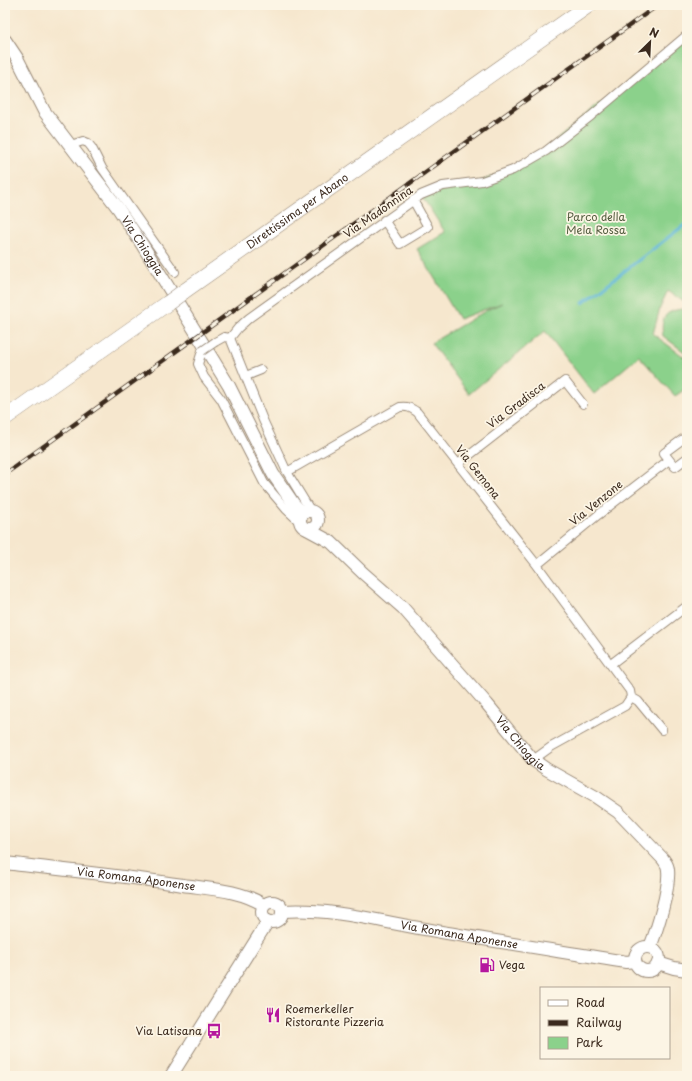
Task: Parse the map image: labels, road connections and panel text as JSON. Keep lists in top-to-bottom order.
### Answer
{
  "streets": {
    "highway": ["Direttissima per Abano"],
    "street": [
      "Via Madonnina",
      "Via Chioggia",
      "Via Gradisca",
      "Via Gemona",
      "Via Venzone",
      "Via Romana Aponense"
    ]
  },
  "crossings": [
    ["Via Madonnina", "Via Chioggia"],
    ["Via Chioggia", "Via Gemona"],
    ["Via Chioggia", "Via Romana Aponense"],
    ["Via Gradisca", "Via Gemona"],
    ["Via Gemona", "Via Venzone"]
  ],
  "parks": ["Parco della Mela Rossa"],
  "places": {
    "fuel station": ["Vega"],
    "restaurant": ["Roemerkeller Ristorante Pizzeria"],
    "bus stop": ["Via Latisana"]
  },
  "legend": ["Road", "Railway", "Park"],
  "north": "top right"
}
